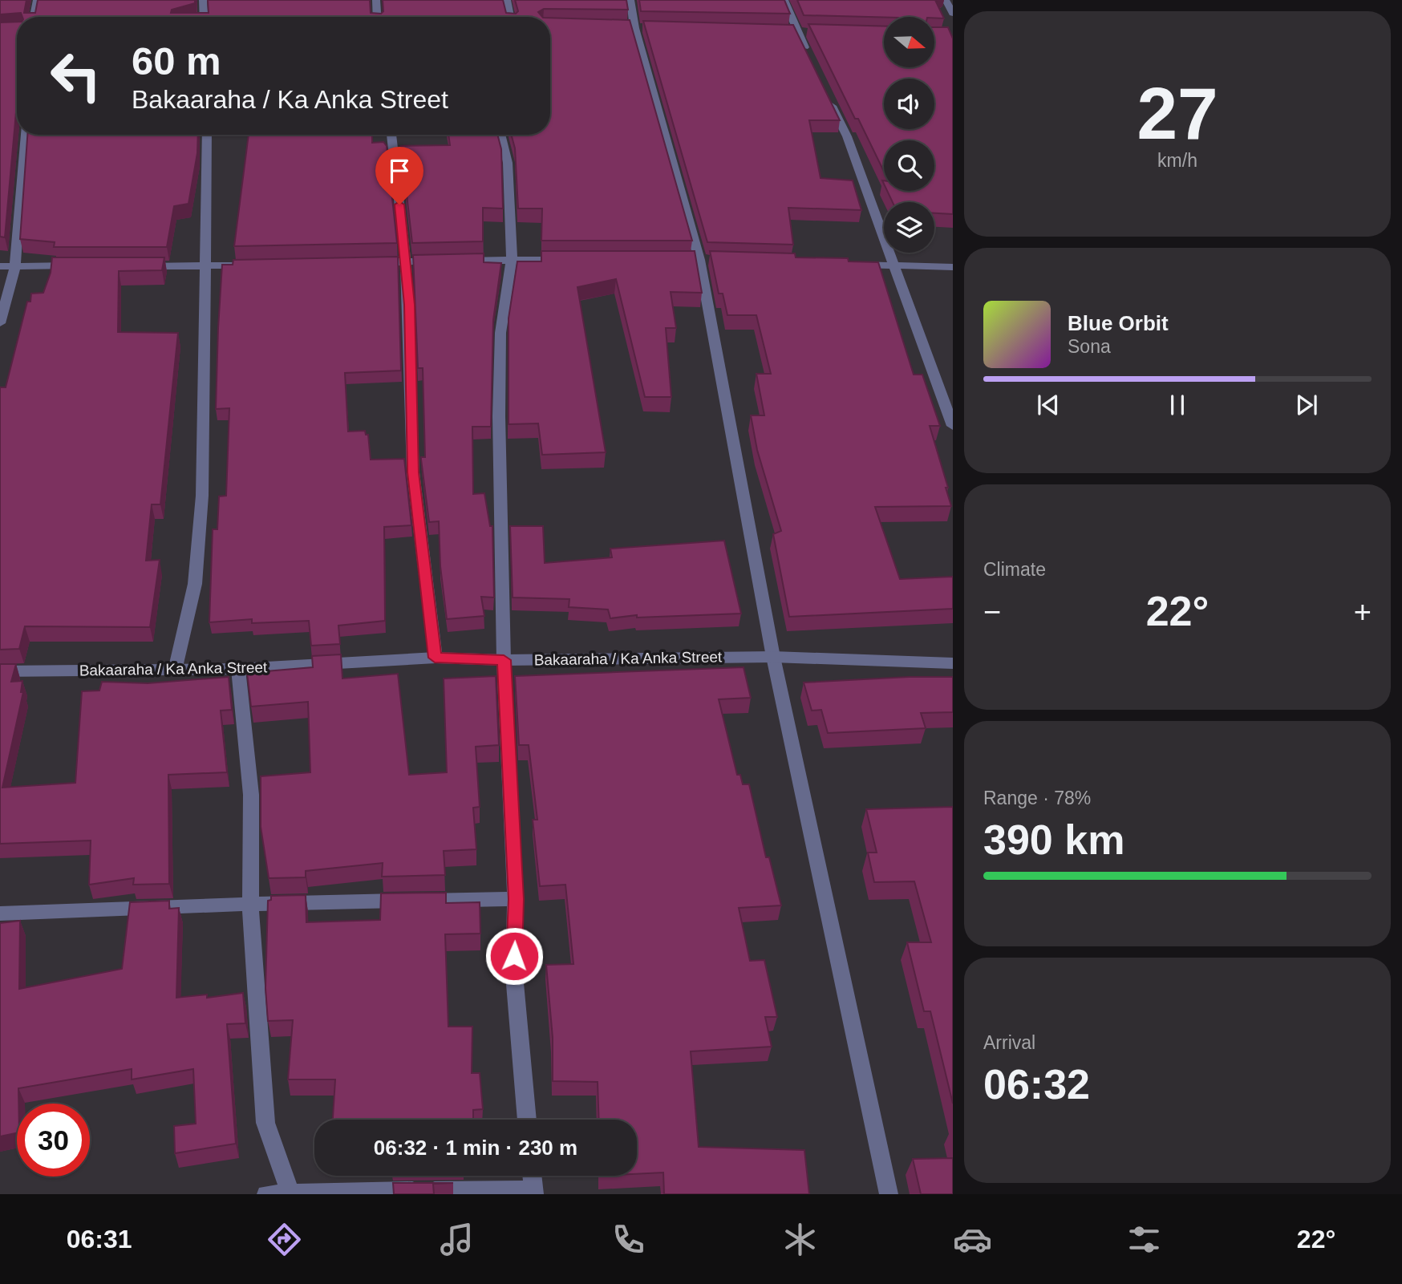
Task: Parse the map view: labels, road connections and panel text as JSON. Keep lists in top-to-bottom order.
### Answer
{
  "streets": {
    "street": ["Bakaaraha / Ka Anka Street"]
  },
  "north": "right",
  "page": {
    "tile": [
      ["27", "km/h"],
      "Climate",
      ["Range · 78%", "390 km"],
      ["Arrival", "06:32"]
    ],
    "turn": ["60 m", "Bakaaraha / Ka Anka Street"],
    "song": ["Blue Orbit", "Sona"],
    "heat": ["−", "22°", "+"],
    "limit": "30",
    "trip": "06:32 · 1 min · 230 m",
    "tabs": ["06:31", "22°"]
  }
}
